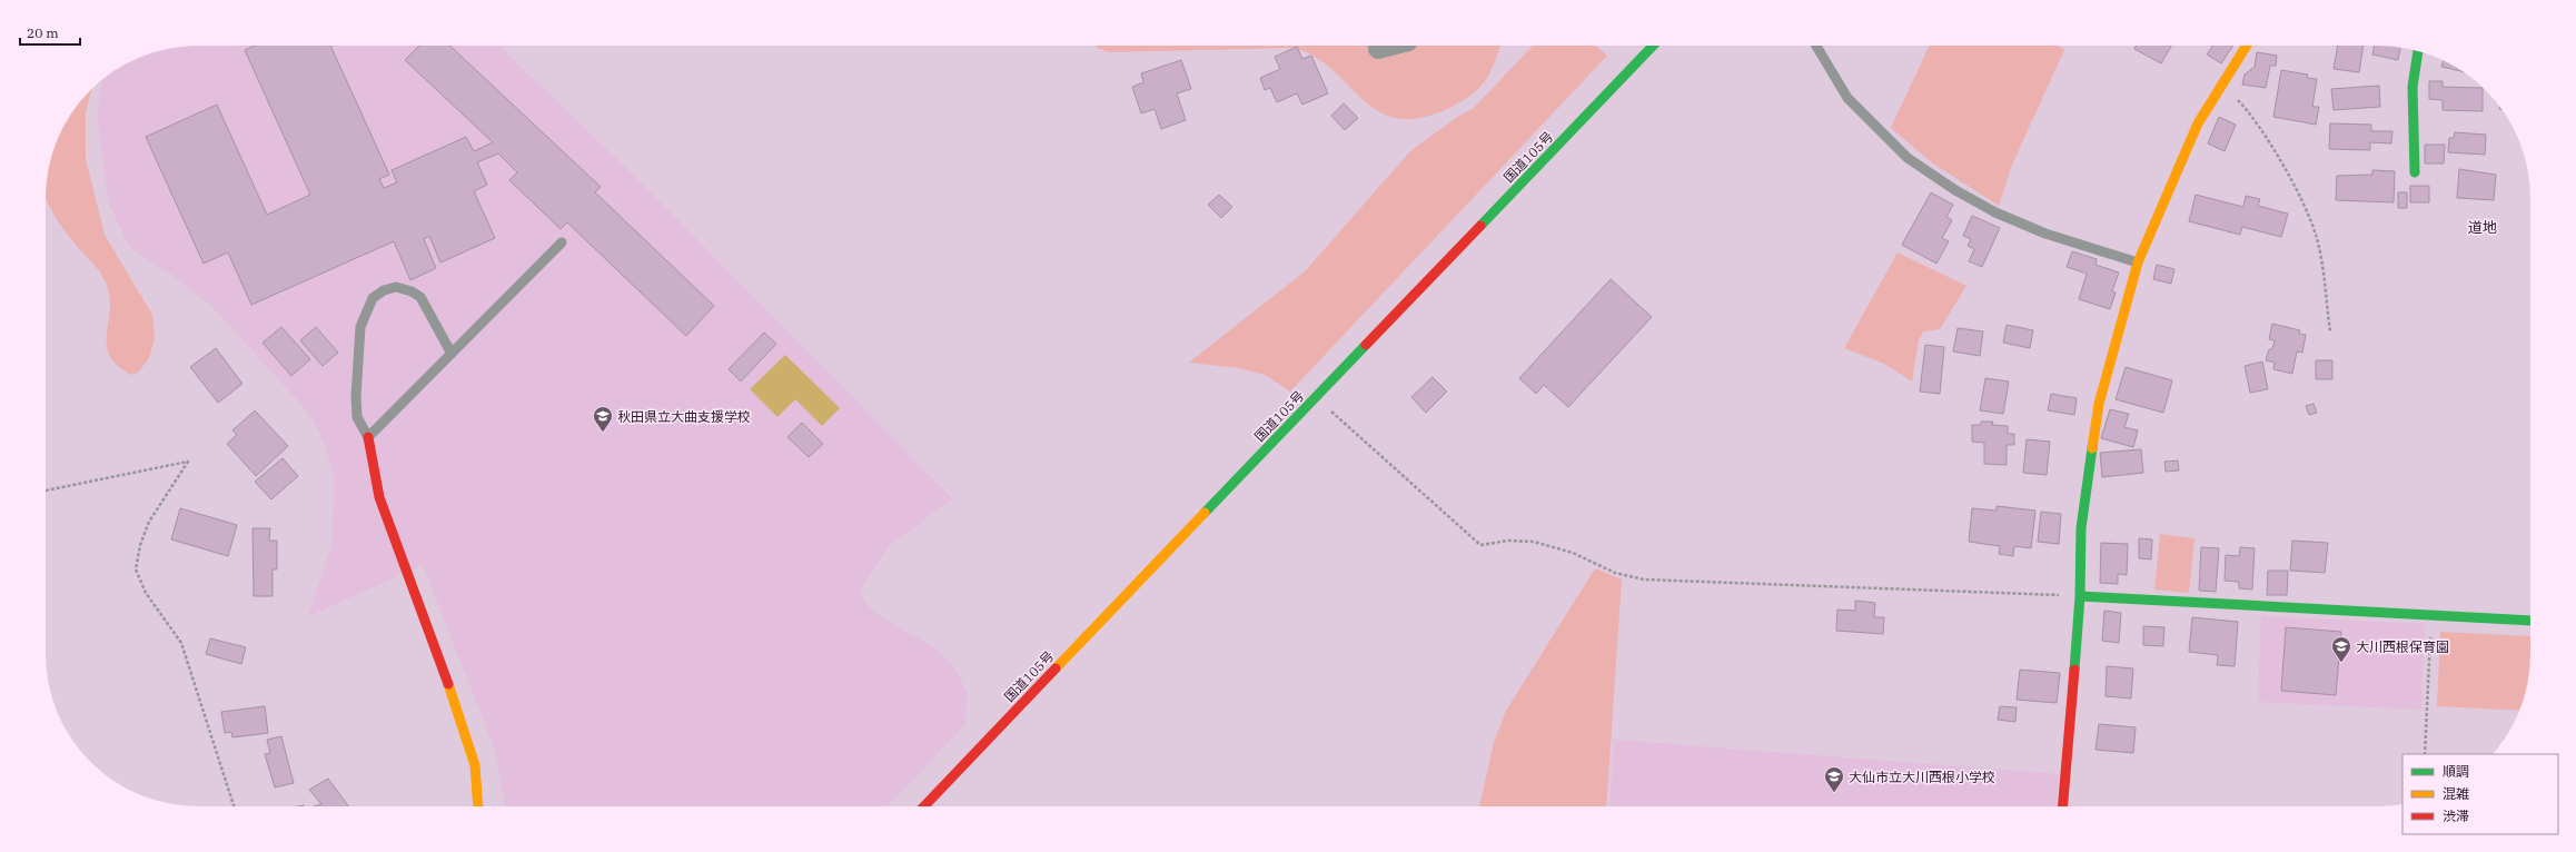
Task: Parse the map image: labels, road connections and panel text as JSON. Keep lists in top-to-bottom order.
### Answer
{
  "streets": {
    "main road": ["国道105号"]
  },
  "districts": ["道地"],
  "places": {
    "school or university": ["秋田県立大曲支援学校", "大川西根保育園", "大仙市立大川西根小学校"]
  },
  "legend": ["順調", "混雑", "渋滞"],
  "scale_bar": "20 m"
}
